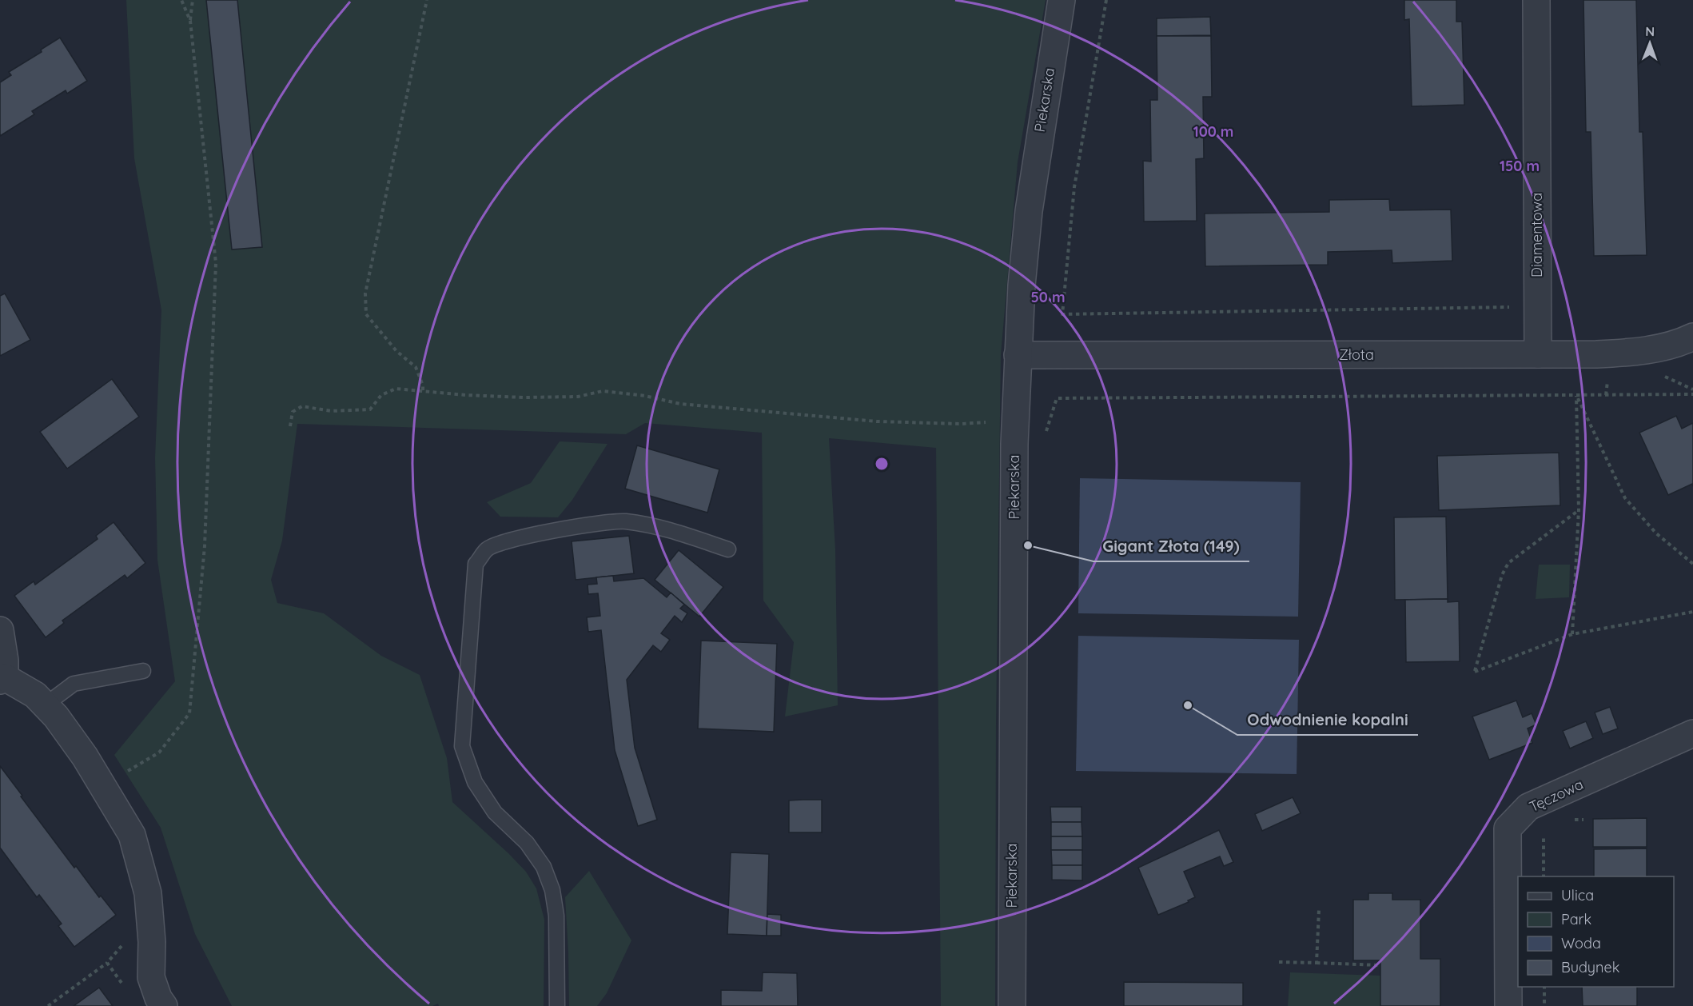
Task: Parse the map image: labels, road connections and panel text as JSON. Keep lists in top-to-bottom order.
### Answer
{
  "streets": {
    "street": [
      "Piekarska",
      "Diamentowa",
      "Złota",
      "Tęczowa"
    ]
  },
  "crossings": [
    ["Piekarska", "Złota"],
    ["Diamentowa", "Złota"]
  ],
  "places": ["Gigant Złota (149)", "Odwodnienie kopalni"],
  "legend": [
    "Ulica",
    "Park",
    "Woda",
    "Budynek"
  ],
  "north": "top",
  "rings": ["100 m", "150 m", "50 m"]
}
